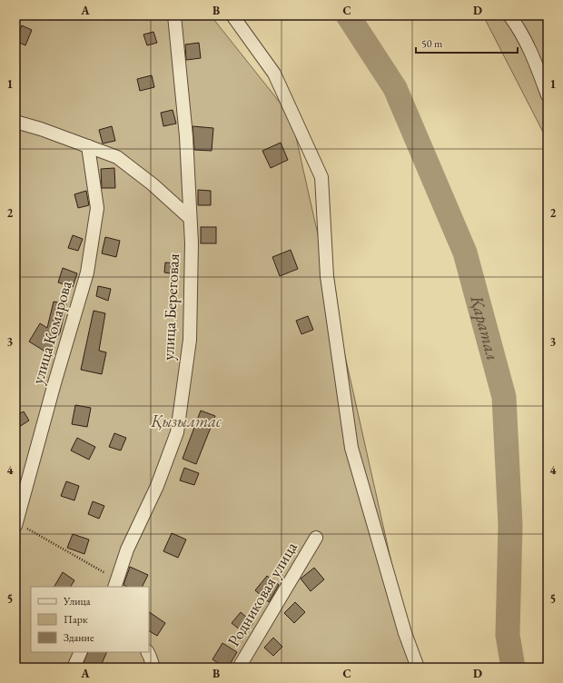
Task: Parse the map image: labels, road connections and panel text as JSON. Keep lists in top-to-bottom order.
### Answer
{
  "streets": {
    "street": ["улица Береговая", "улица Комарова", "Родниковая улица"]
  },
  "water": ["Қаратал"],
  "parks": ["Қызылтас"],
  "legend": ["Улица", "Парк", "Здание"],
  "scale_bar": "50 m",
  "grid": {
    "columns": [
      "A",
      "B",
      "C",
      "D"
    ],
    "rows": [
      "1",
      "2",
      "3",
      "4",
      "5"
    ]
  }
}
